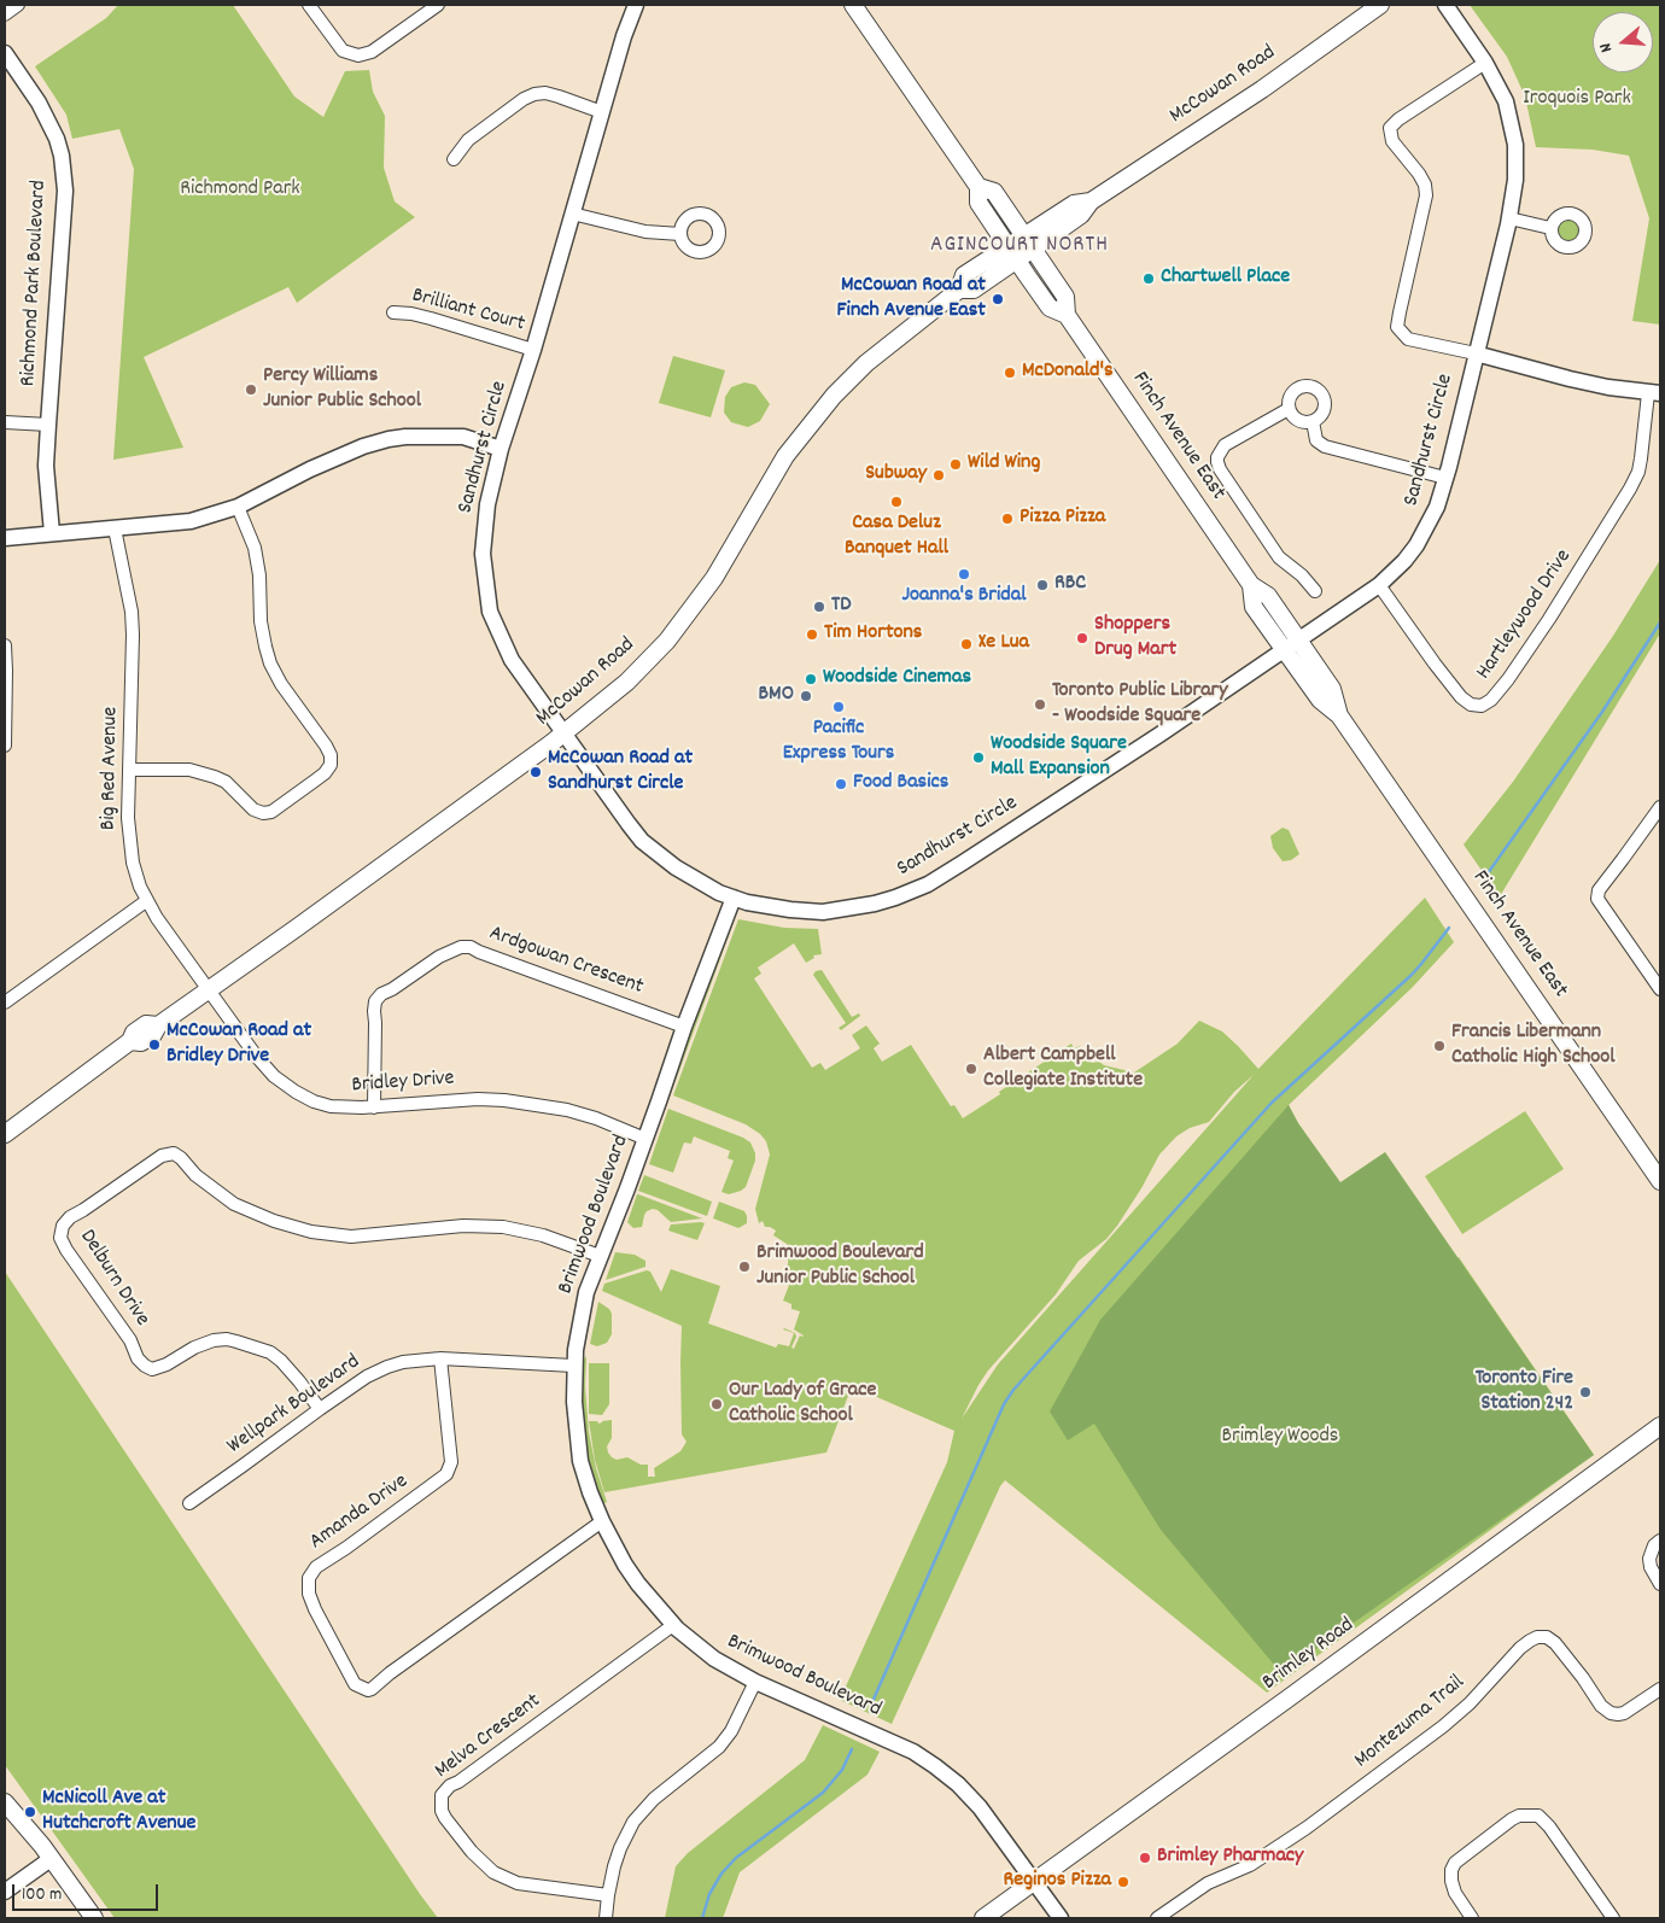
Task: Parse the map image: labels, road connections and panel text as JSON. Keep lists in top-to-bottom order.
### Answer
{
  "streets": {
    "main road": ["McCowan Road", "Finch Avenue East", "Brimley Road"],
    "street": [
      "Richmond Park Boulevard",
      "Brilliant Court",
      "Sandhurst Circle",
      "Hartleywood Drive",
      "Big Red Avenue",
      "Ardgowan Crescent",
      "Bridley Drive",
      "Brimwood Boulevard",
      "Delburn Drive",
      "Wellpark Boulevard",
      "Amanda Drive",
      "Montezuma Trail",
      "Melva Crescent"
    ]
  },
  "crossings": [
    ["McCowan Road", "Finch Avenue East"],
    ["McCowan Road", "Sandhurst Circle"],
    ["McCowan Road", "Big Red Avenue"],
    ["McCowan Road", "Bridley Drive"],
    ["Brilliant Court", "Sandhurst Circle"],
    ["Finch Avenue East", "Sandhurst Circle"],
    ["Sandhurst Circle", "Hartleywood Drive"],
    ["Sandhurst Circle", "Brimwood Boulevard"],
    ["Big Red Avenue", "Bridley Drive"],
    ["Ardgowan Crescent", "Bridley Drive"],
    ["Ardgowan Crescent", "Brimwood Boulevard"],
    ["Bridley Drive", "Brimwood Boulevard"],
    ["Brimwood Boulevard", "Delburn Drive"],
    ["Brimwood Boulevard", "Wellpark Boulevard"],
    ["Brimwood Boulevard", "Amanda Drive"],
    ["Brimwood Boulevard", "Brimley Road"],
    ["Brimwood Boulevard", "Melva Crescent"],
    ["Delburn Drive", "Wellpark Boulevard"],
    ["Wellpark Boulevard", "Amanda Drive"]
  ],
  "districts": ["AGINCOURT NORTH"],
  "parks": ["Iroquois Park", "Richmond Park", "Brimley Woods"],
  "places": [
    "Chartwell Place",
    "McCowan Road at Finch Avenue East",
    "McDonald's",
    "Percy Williams Junior Public School",
    "Wild Wing",
    "Subway",
    "Casa Deluz Banquet Hall",
    "Pizza Pizza",
    "Joanna's Bridal",
    "RBC",
    "TD",
    "Tim Hortons",
    "Shoppers Drug Mart",
    "Xe Lua",
    "Woodside Cinemas",
    "BMO",
    "Toronto Public Library - Woodside Square",
    "Pacific Express Tours",
    "Woodside Square Mall Expansion",
    "McCowan Road at Sandhurst Circle",
    "Food Basics",
    "McCowan Road at Bridley Drive",
    "Francis Libermann Catholic High School",
    "Albert Campbell Collegiate Institute",
    "Brimwood Boulevard Junior Public School",
    "Toronto Fire Station 242",
    "Our Lady of Grace Catholic School",
    "McNicoll Ave at Hutchcroft Avenue",
    "Brimley Pharmacy",
    "Reginos Pizza"
  ],
  "scale_bar": "100 m",
  "north": "left"
}
